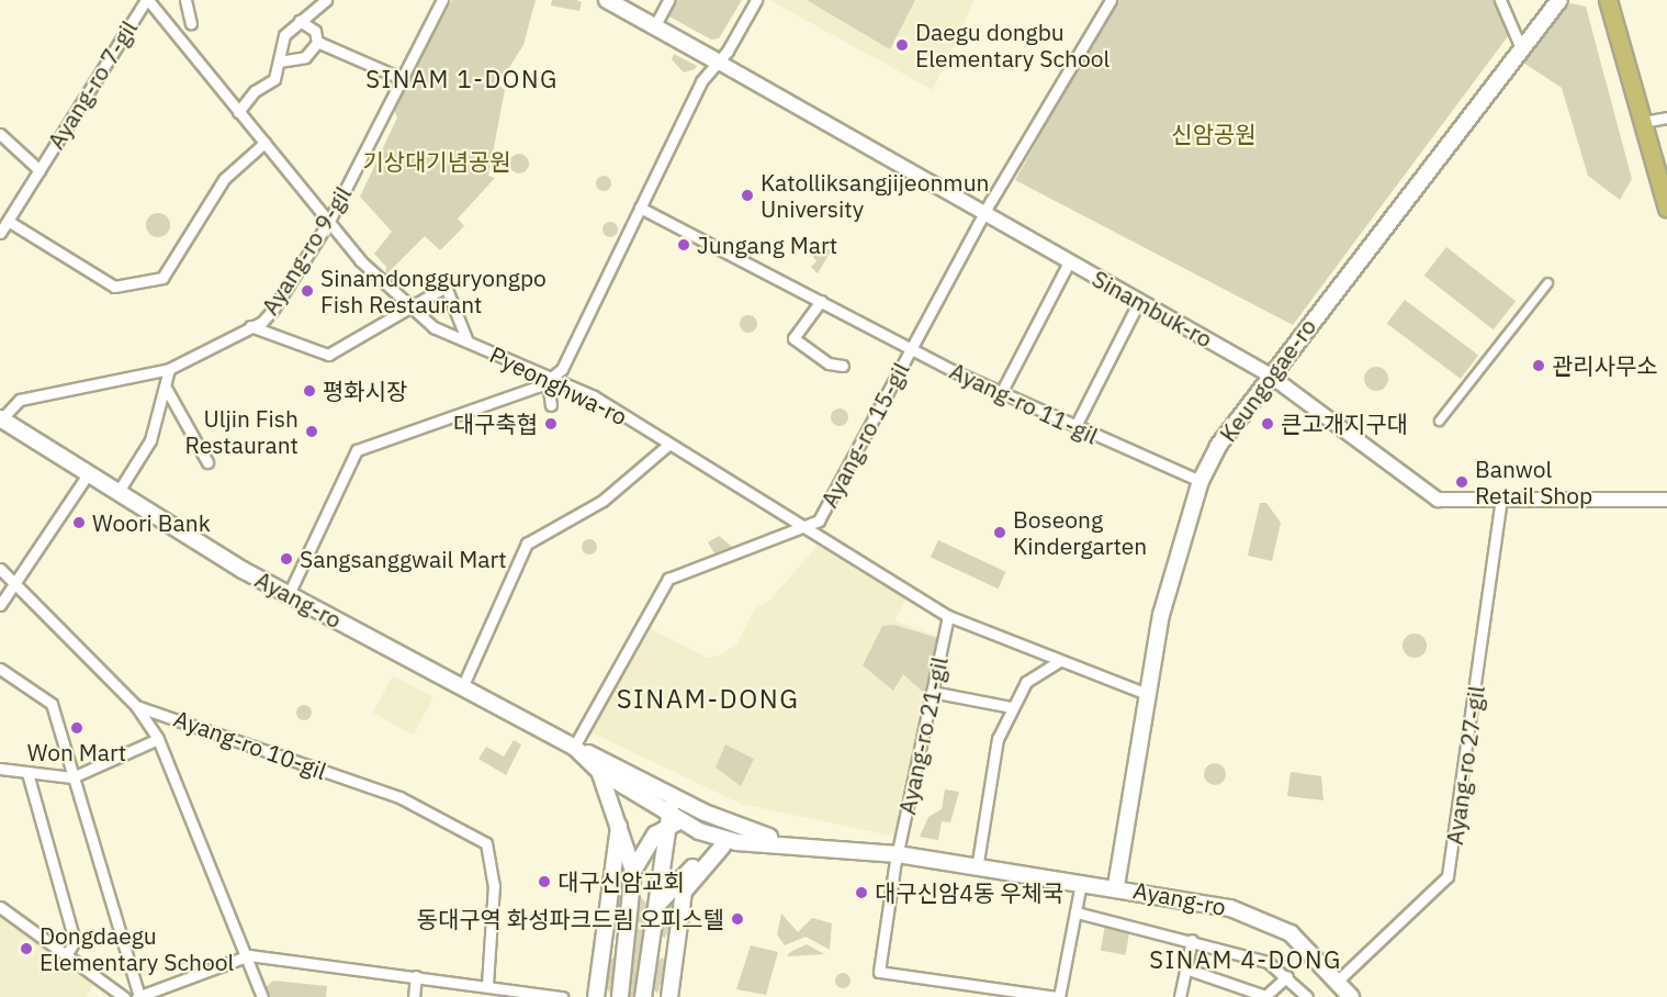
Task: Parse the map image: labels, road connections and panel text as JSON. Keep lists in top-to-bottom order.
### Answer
{
  "streets": {
    "main road": ["Sinambuk-ro", "Keungogae-ro", "Ayang-ro"],
    "street": [
      "Ayang-ro 7-gil",
      "Ayang-ro 9-gil",
      "Pyeonghwa-ro",
      "Ayang-ro 11-gil",
      "Ayang-ro 15-gil",
      "Ayang-ro 21-gil",
      "Ayang-ro 10-gil",
      "Ayang-ro 27-gil"
    ]
  },
  "crossings": [
    ["Ayang-ro 7-gil", "Pyeonghwa-ro"],
    ["Ayang-ro 9-gil", "Pyeonghwa-ro"],
    ["Ayang-ro 9-gil", "Ayang-ro"],
    ["Sinambuk-ro", "Keungogae-ro"],
    ["Sinambuk-ro", "Ayang-ro 15-gil"],
    ["Sinambuk-ro", "Ayang-ro 27-gil"],
    ["Keungogae-ro", "Pyeonghwa-ro"],
    ["Keungogae-ro", "Ayang-ro 11-gil"],
    ["Keungogae-ro", "Ayang-ro"],
    ["Pyeonghwa-ro", "Ayang-ro 15-gil"],
    ["Pyeonghwa-ro", "Ayang-ro 21-gil"],
    ["Ayang-ro 11-gil", "Ayang-ro 15-gil"],
    ["Ayang-ro 15-gil", "Ayang-ro"],
    ["Ayang-ro", "Ayang-ro 21-gil"],
    ["Ayang-ro", "Ayang-ro 27-gil"]
  ],
  "districts": ["SINAM 1-DONG", "SINAM-DONG", "SINAM 4-DONG"],
  "parks": ["신암공원", "기상대기념공원"],
  "places": [
    "Daegu dongbu Elementary School",
    "Katolliksangjijeonmun University",
    "Jungang Mart",
    "Sinamdongguryongpo Fish Restaurant",
    "관리사무소",
    "평화시장",
    "대구축협",
    "큰고개지구대",
    "Uljin Fish Restaurant",
    "Banwol Retail Shop",
    "Woori Bank",
    "Boseong Kindergarten",
    "Sangsanggwail Mart",
    "Won Mart",
    "대구신암교회",
    "대구신암4동 우체국",
    "동대구역 화성파크드림 오피스텔",
    "Dongdaegu Elementary School"
  ]
}
